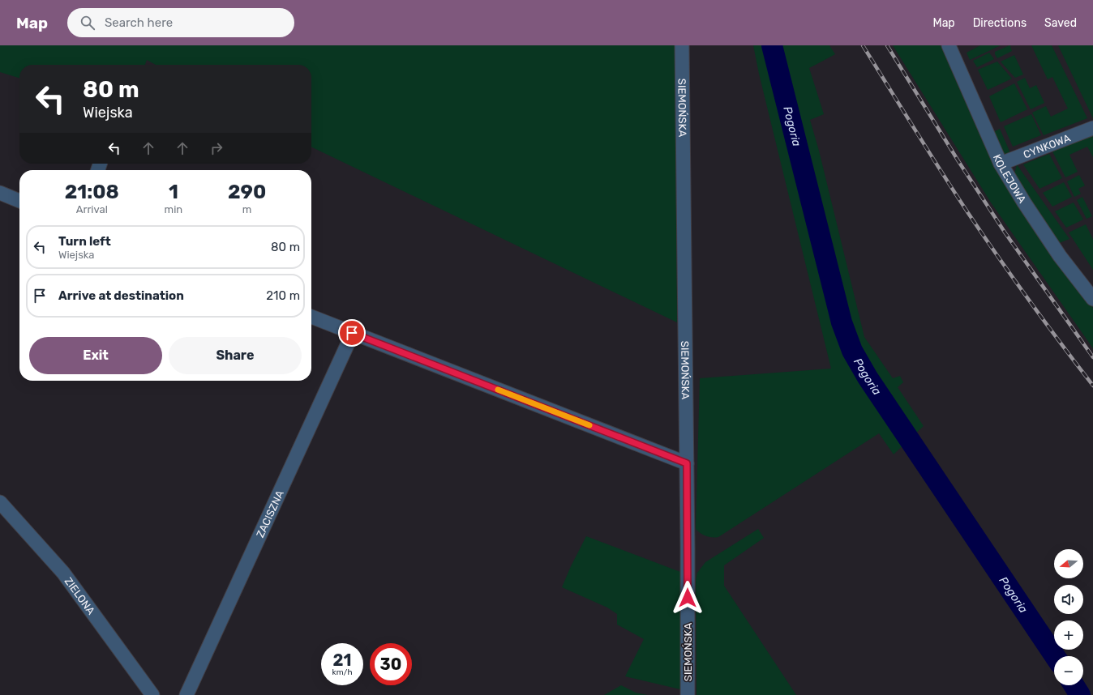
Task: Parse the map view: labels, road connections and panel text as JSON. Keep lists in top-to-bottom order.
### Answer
{
  "streets": {
    "street": [
      "SIEMOŃSKA",
      "CYNKOWA",
      "KOLEJOWA",
      "ZACISZNA",
      "ZIELONA"
    ]
  },
  "crossings": [
    ["CYNKOWA", "KOLEJOWA"]
  ],
  "water": ["Pogoria"],
  "north": "left",
  "page": {
    "header": "Map",
    "search": "Search here",
    "nav": ["Map", "Directions", "Saved"],
    "turn": ["80 m", "Wiejska"],
    "eta": [
      "21:08",
      "Arrival",
      "1",
      "min",
      "290",
      "m"
    ],
    "list": [
      {
        "name": "Turn left",
        "note": "Wiejska",
        "value": "80 m"
      },
      {
        "name": "Arrive at destination",
        "value": "210 m"
      }
    ],
    "buttons": ["Exit", "Share"],
    "map_buttons": ["+", "−"],
    "speed": "21 km/h",
    "limit": "30"
  }
}
